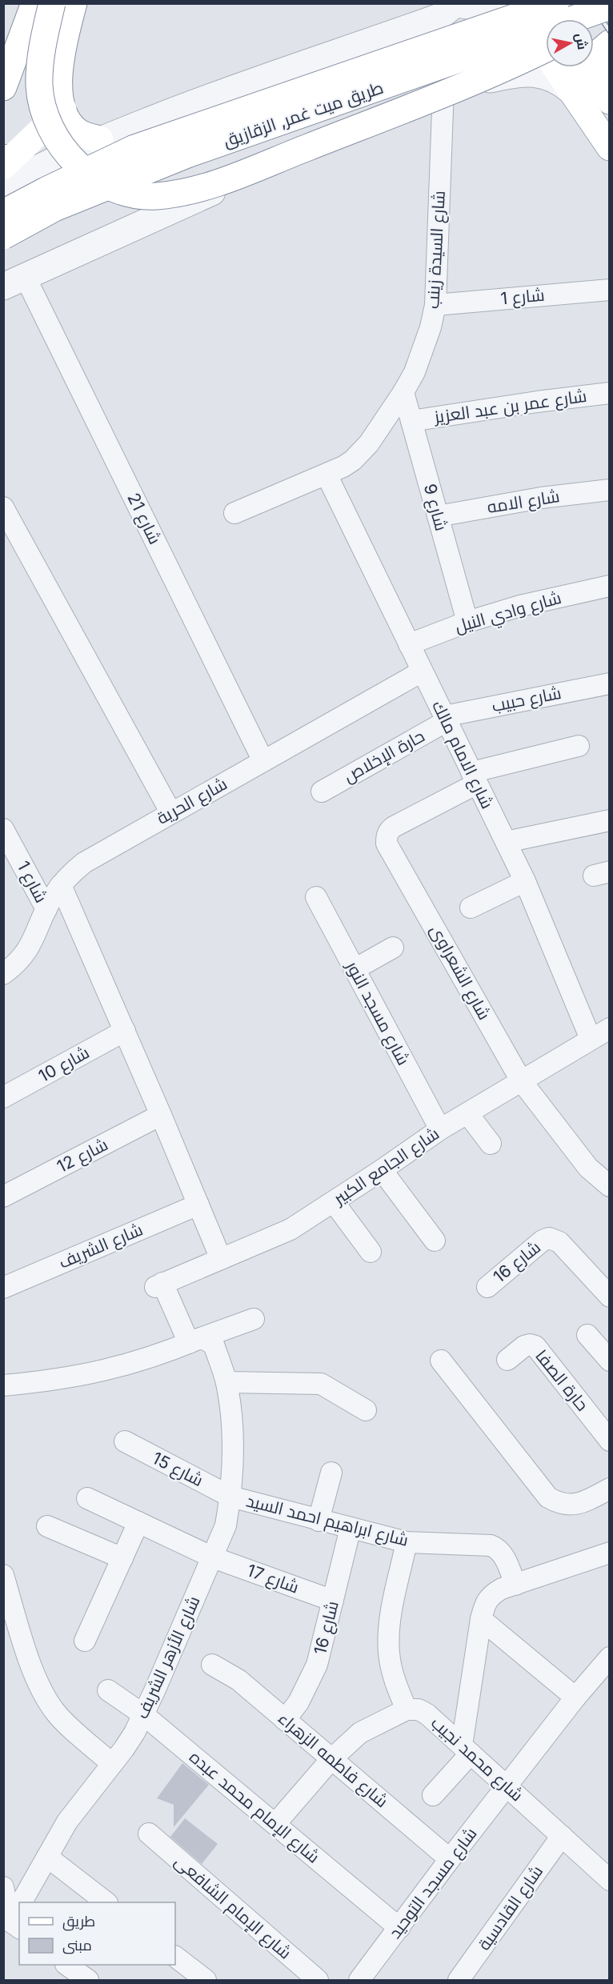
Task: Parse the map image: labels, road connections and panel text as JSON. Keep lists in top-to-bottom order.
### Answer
{
  "streets": {
    "main road": ["طريق ميت غمر, الزقازيق"],
    "street": [
      "شارع السيدة زينب",
      "شارع 1",
      "شارع عمر بن عبد العزيز",
      "شارع الامه",
      "شارع 9",
      "شارع 21",
      "شارع وادي النيل",
      "شارع حبيب",
      "شارع الامام مالك",
      "حارة الإخلاص",
      "شارع الحرية",
      "شارع الشعراوى",
      "شارع مسجد النور",
      "شارع 10",
      "شارع 12",
      "شارع الجامع الكبير",
      "شارع الشريف",
      "شارع 16",
      "حارة الصفا",
      "شارع 15",
      "شارع ابراهيم احمد السيد",
      "شارع 17",
      "شارع الأزهر الشريف",
      "شارع محمد نجيب",
      "شارع فاطمه الزهراء",
      "شارع الإمام محمد عبده",
      "شارع مسجد التوحيد",
      "شارع الإمام الشافعى",
      "شارع القادسية"
    ]
  },
  "crossings": [
    ["شارع السيدة زينب", "شارع 1"],
    ["شارع السيدة زينب", "شارع 9"],
    ["شارع السيدة زينب", "شارع الامام مالك"],
    ["شارع 1", "شارع الحرية"],
    ["شارع عمر بن عبد العزيز", "شارع 9"],
    ["شارع الامه", "شارع 9"],
    ["شارع 9", "شارع وادي النيل"],
    ["شارع 21", "شارع الحرية"],
    ["شارع وادي النيل", "شارع الامام مالك"],
    ["شارع حبيب", "شارع الامام مالك"],
    ["شارع حبيب", "حارة الإخلاص"],
    ["شارع الامام مالك", "حارة الإخلاص"],
    ["شارع الامام مالك", "شارع الحرية"],
    ["شارع الامام مالك", "شارع الشعراوى"],
    ["شارع الامام مالك", "شارع الجامع الكبير"],
    ["شارع الشعراوى", "شارع الجامع الكبير"],
    ["شارع مسجد النور", "شارع الجامع الكبير"],
    ["شارع الجامع الكبير", "شارع الأزهر الشريف"],
    ["شارع 16", "شارع ابراهيم احمد السيد"],
    ["شارع 16", "شارع 17"],
    ["شارع 16", "شارع فاطمه الزهراء"],
    ["شارع 15", "شارع ابراهيم احمد السيد"],
    ["شارع 15", "شارع الأزهر الشريف"],
    ["شارع ابراهيم احمد السيد", "شارع الأزهر الشريف"],
    ["شارع 17", "شارع الأزهر الشريف"],
    ["شارع الأزهر الشريف", "شارع الإمام محمد عبده"],
    ["شارع محمد نجيب", "شارع مسجد التوحيد"],
    ["شارع محمد نجيب", "شارع القادسية"],
    ["شارع فاطمه الزهراء", "شارع مسجد التوحيد"],
    ["شارع الإمام محمد عبده", "شارع مسجد التوحيد"]
  ],
  "legend": ["طريق", "مبنى"],
  "north": "right"
}
